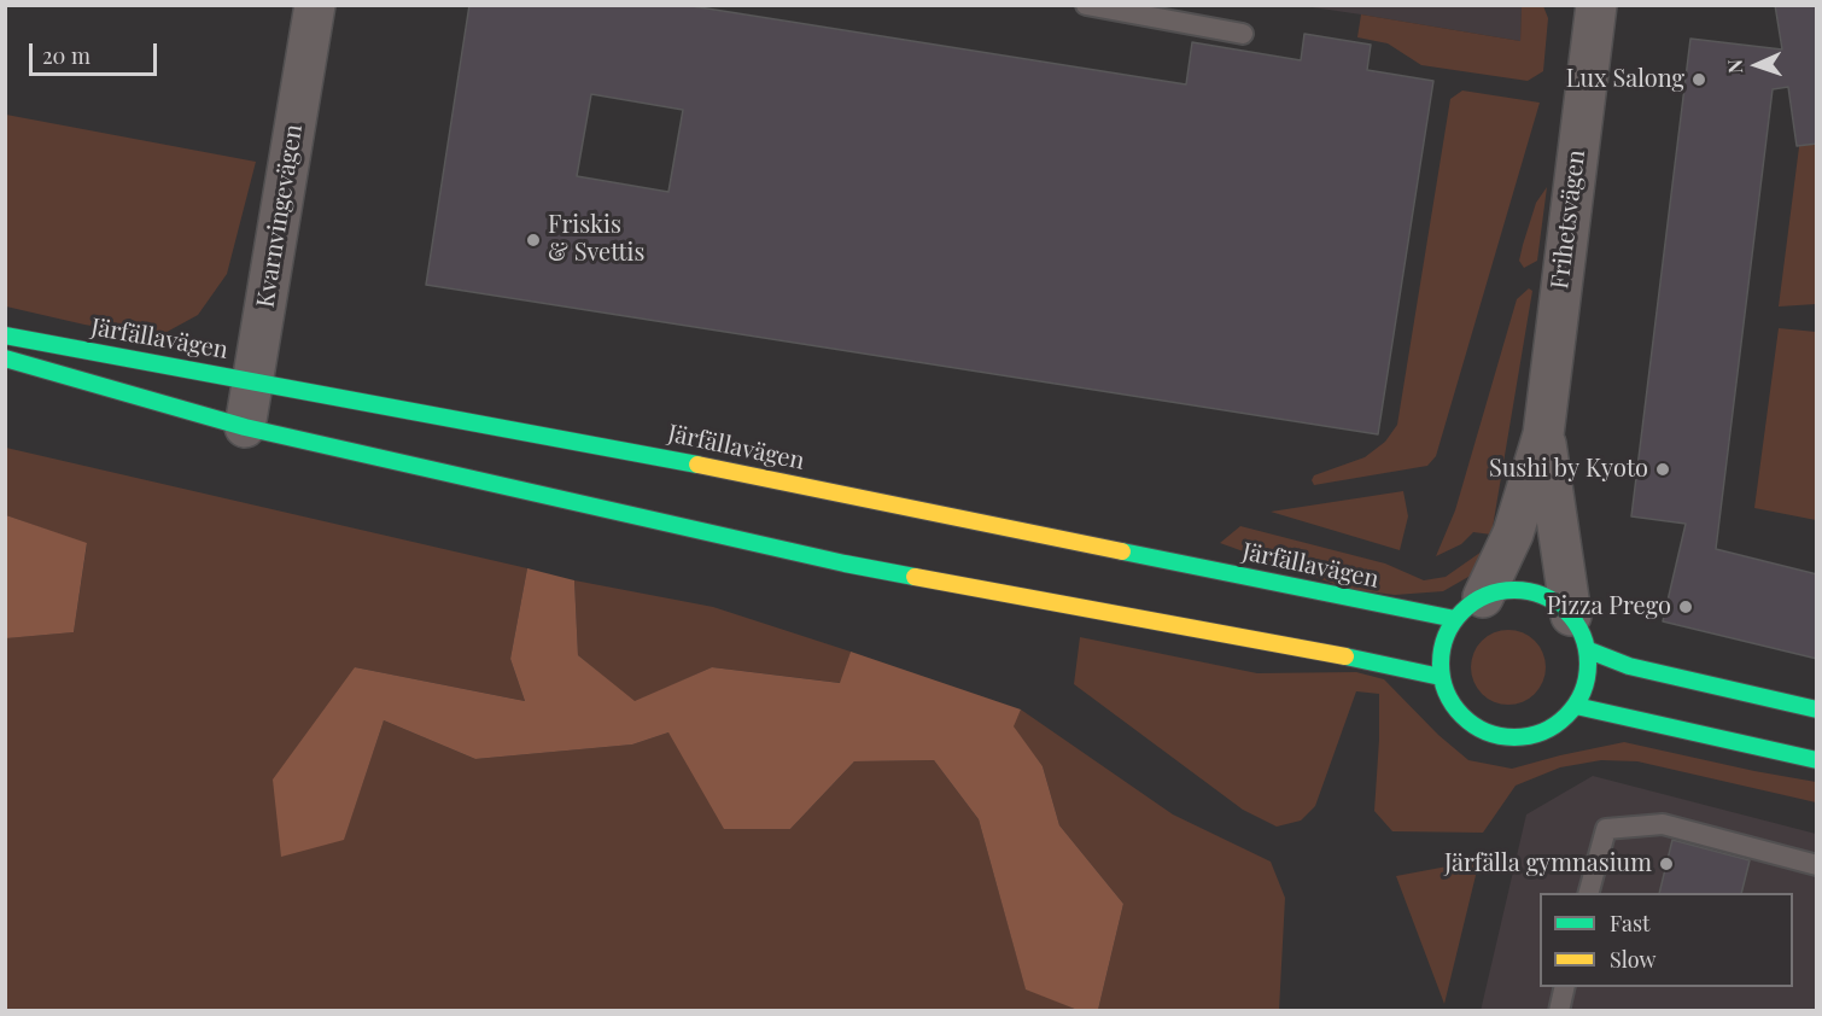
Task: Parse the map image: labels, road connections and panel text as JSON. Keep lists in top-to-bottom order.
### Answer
{
  "streets": {
    "street": ["Kvarnvingevägen", "Frihetsvägen", "Järfällavägen"]
  },
  "crossings": [
    ["Kvarnvingevägen", "Järfällavägen"],
    ["Frihetsvägen", "Järfällavägen"]
  ],
  "places": [
    "Lux Salong",
    "Friskis & Svettis",
    "Sushi by Kyoto",
    "Pizza Prego",
    "Järfälla gymnasium"
  ],
  "legend": ["Fast", "Slow"],
  "scale_bar": "20 m",
  "north": "left"
}
